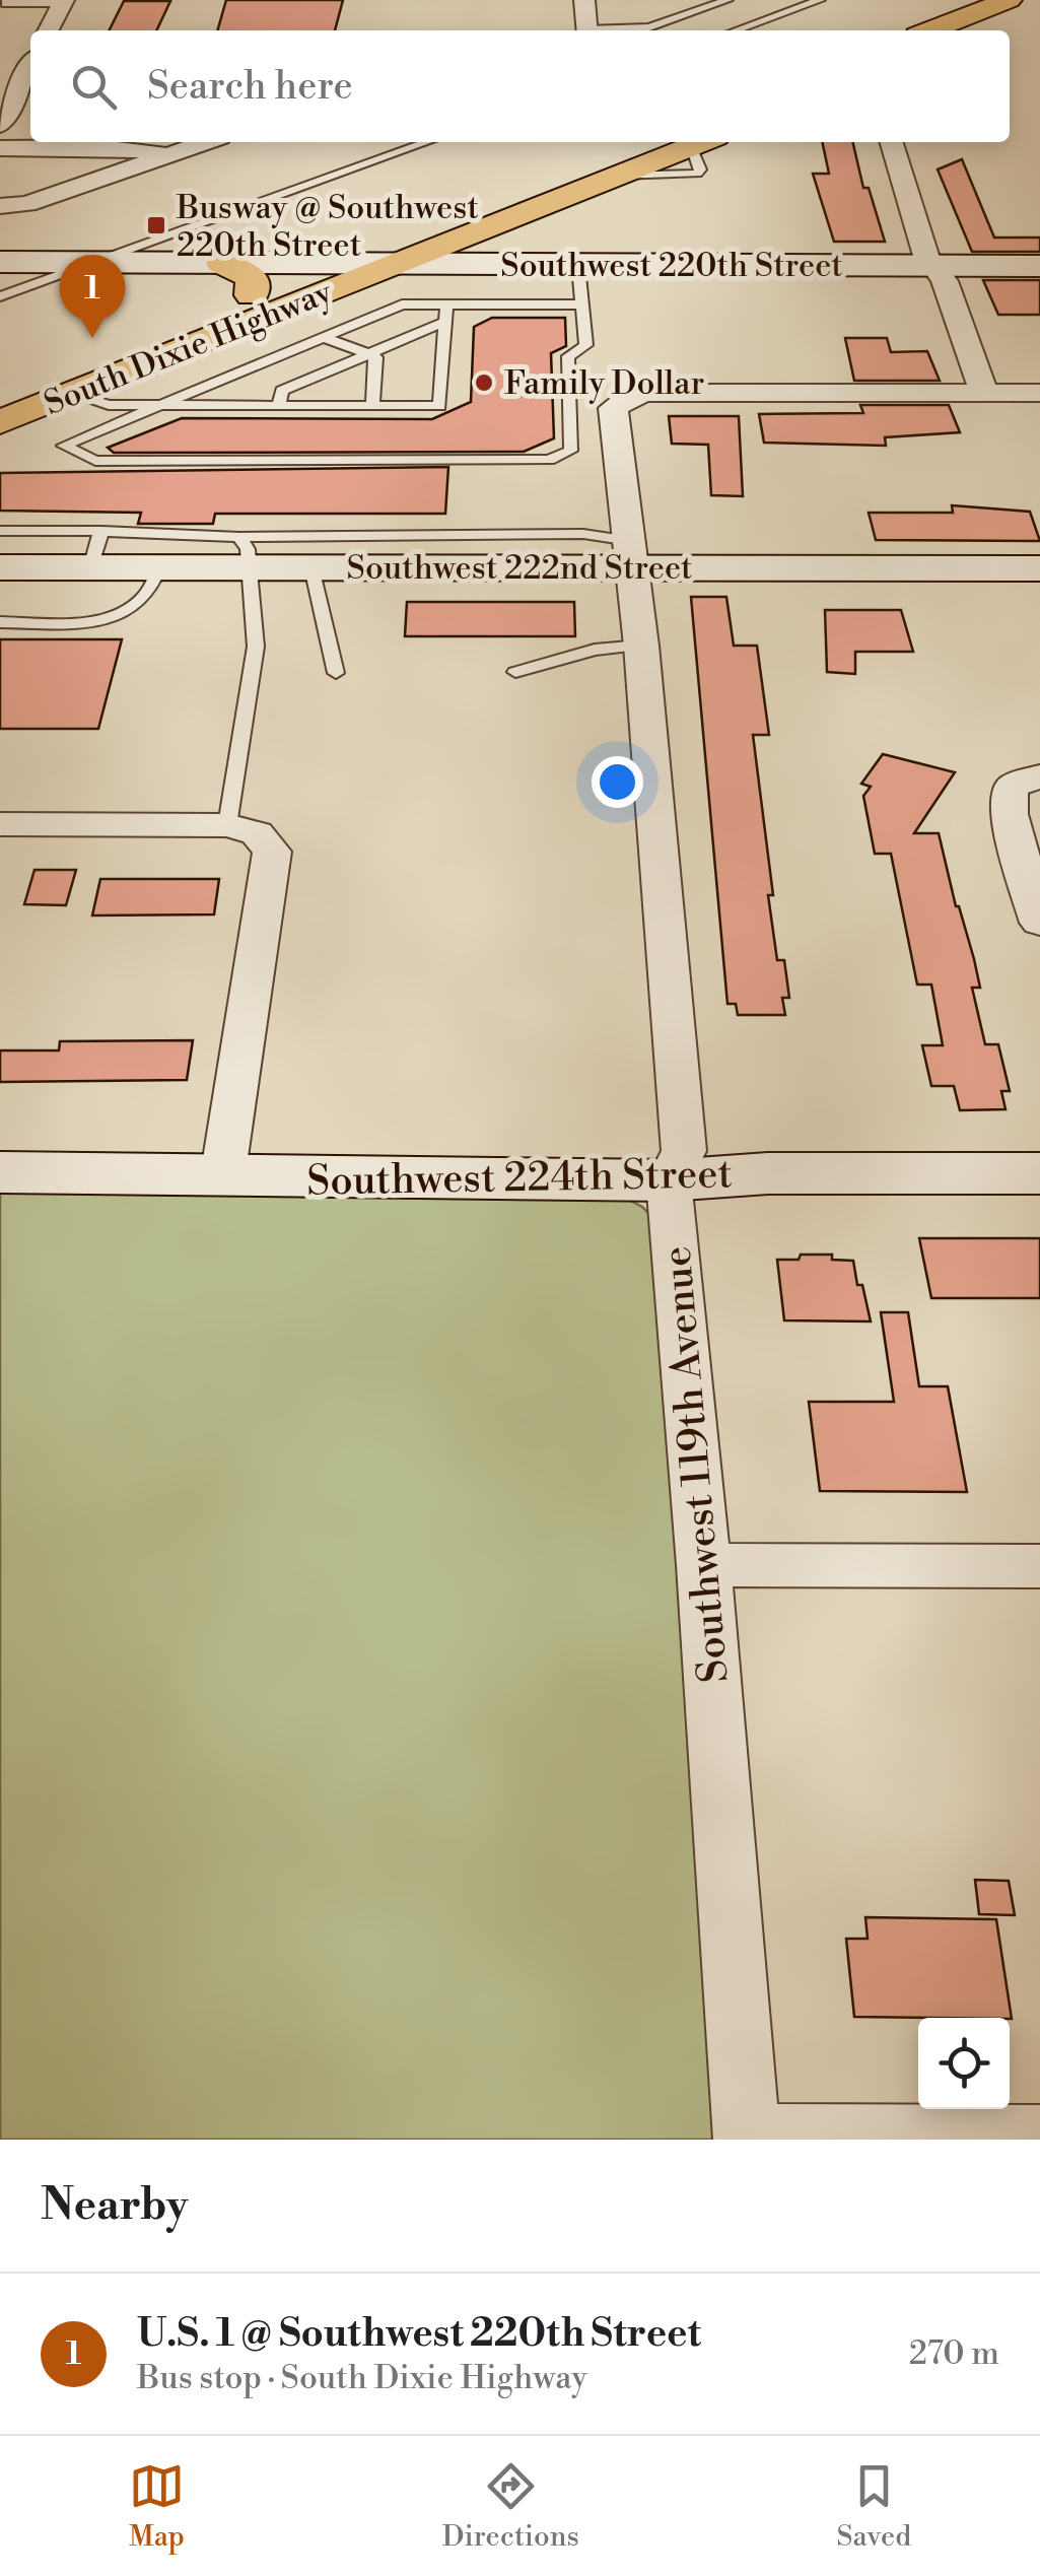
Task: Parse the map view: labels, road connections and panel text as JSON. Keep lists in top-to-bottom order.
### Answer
{
  "streets": {
    "highway": ["South Dixie Highway"],
    "street": [
      "Southwest 220th Street",
      "Southwest 222nd Street",
      "Southwest 224th Street",
      "Southwest 119th Avenue"
    ]
  },
  "crossings": [
    ["Southwest 220th Street", "South Dixie Highway"],
    ["Southwest 222nd Street", "Southwest 119th Avenue"],
    ["Southwest 224th Street", "Southwest 119th Avenue"]
  ],
  "places": {
    "transit": ["Busway @ Southwest 220th Street"],
    "other": ["Family Dollar"]
  },
  "page": {
    "search": "Search here",
    "pins": "1",
    "heading": "Nearby",
    "list": [
      {
        "mark": "1",
        "name": "U.S. 1 @ Southwest 220th Street",
        "note": "Bus stop · South Dixie Highway",
        "value": "270 m"
      }
    ],
    "nav": ["Map", "Directions", "Saved"]
  }
}
